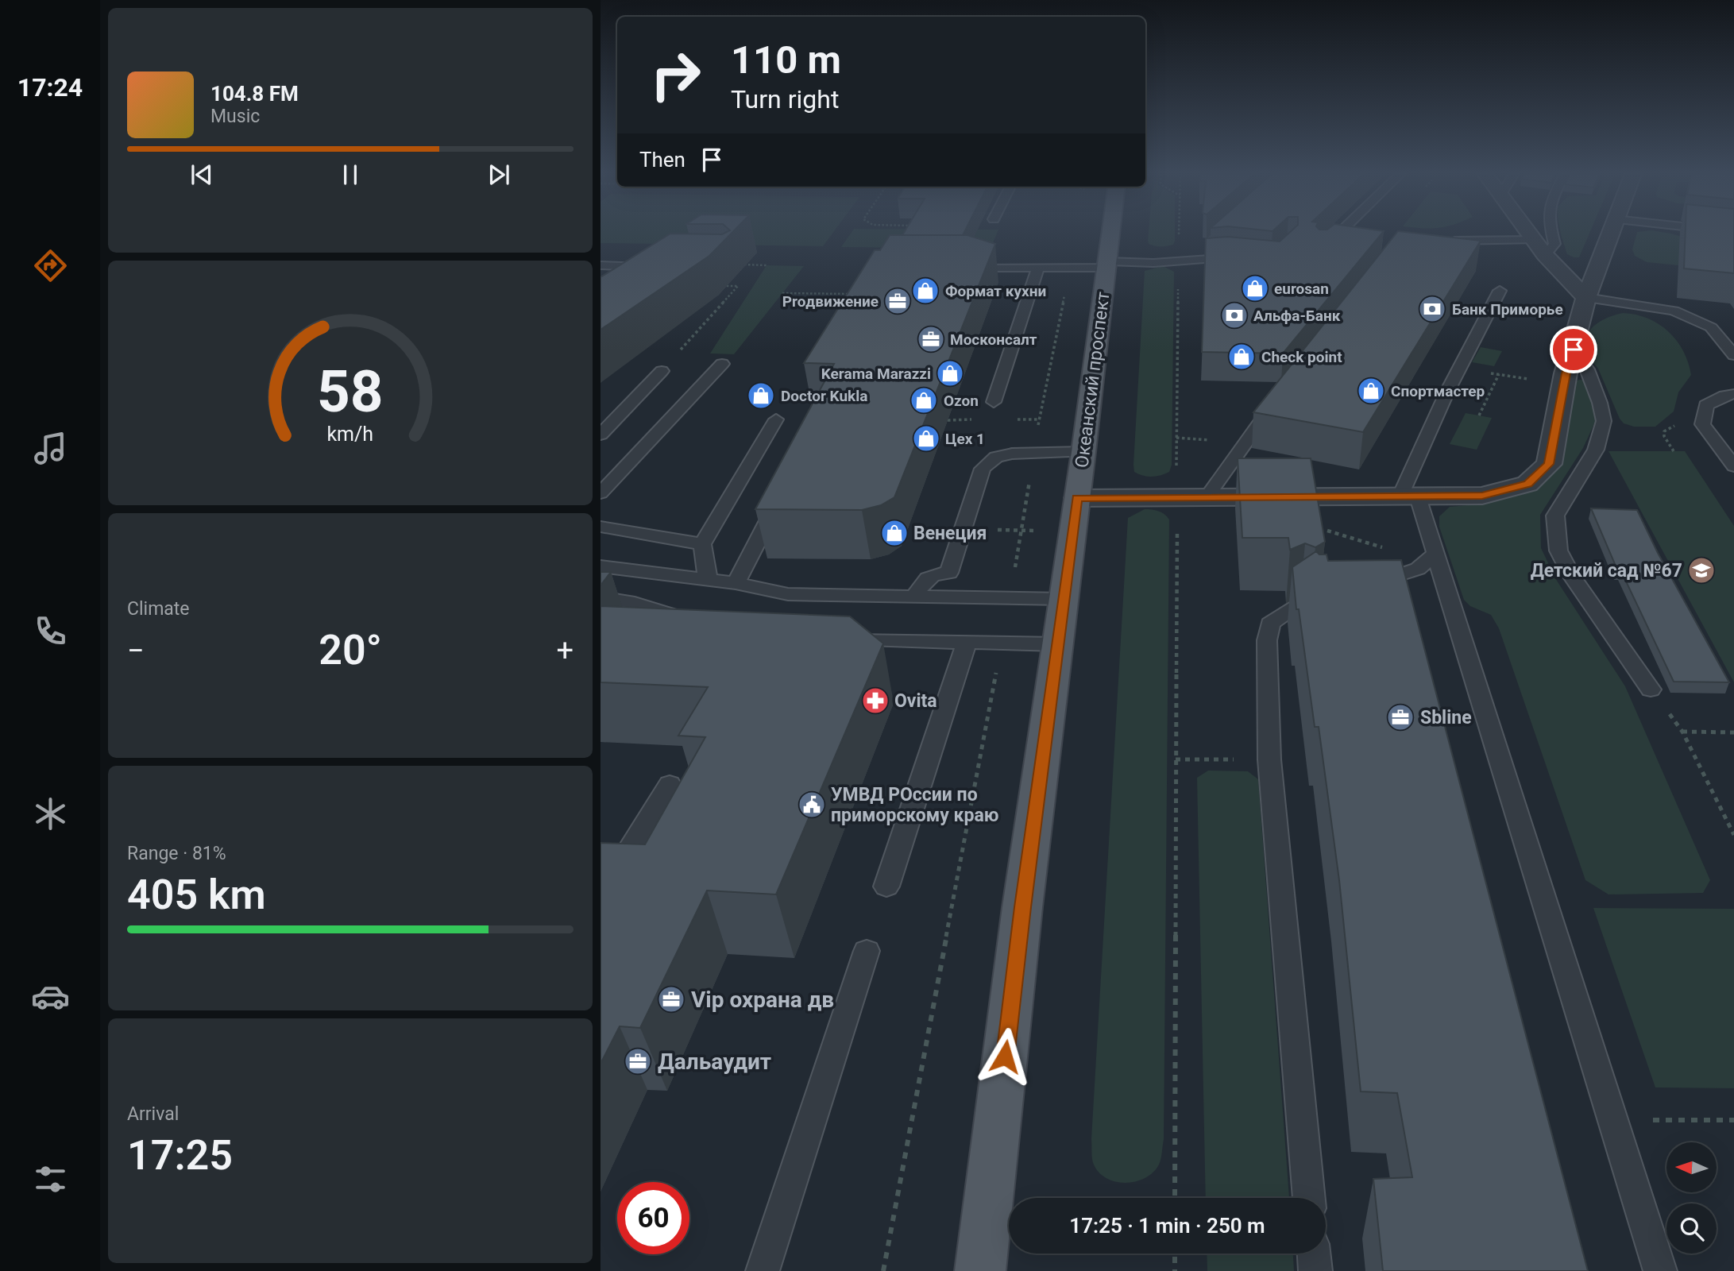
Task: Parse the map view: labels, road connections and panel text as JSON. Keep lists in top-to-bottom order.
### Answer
{
  "streets": {
    "main road": ["Океанский проспект"]
  },
  "places": {
    "shop": [
      "eurosan",
      "Формат кухни",
      "Check point",
      "Kerama Marazzi",
      "Спортмастер",
      "Doctor Kukla",
      "Ozon",
      "Цех 1",
      "Венеция"
    ],
    "office": [
      "Proдвижение",
      "Москонсалт",
      "Sbline",
      "Vip охрана дв",
      "Дальаудит"
    ],
    "bank": ["Банк Приморье", "Альфа-Банк"],
    "school or university": ["Детский сад №67"],
    "pharmacy": ["Ovita"],
    "public building": ["УМВД РОссии по приморскому краю"]
  },
  "north": "left",
  "page": {
    "tabs": "17:24",
    "turn": ["110 m", "Turn right"],
    "song": ["104.8 FM", "Music"],
    "then": "Then",
    "tile": [
      "Climate",
      ["Range · 81%", "405 km"],
      ["Arrival", "17:25"]
    ],
    "heat": ["−", "20°", "+"],
    "limit": "60",
    "trip": "17:25 · 1 min · 250 m",
    "gauge": ["58", "km/h"]
  }
}
